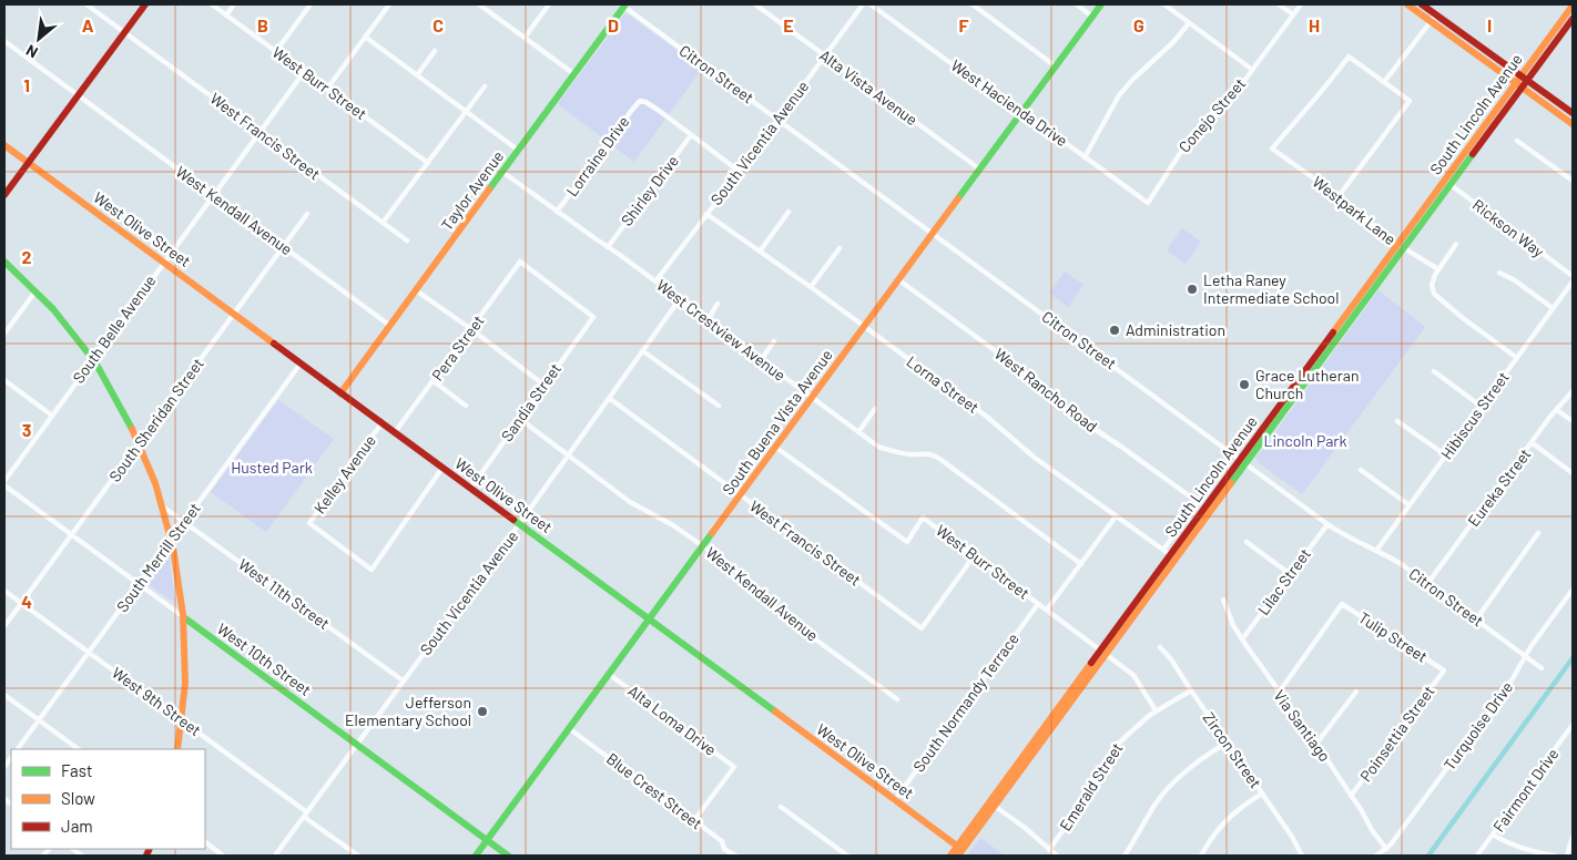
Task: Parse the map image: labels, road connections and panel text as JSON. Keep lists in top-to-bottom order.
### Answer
{
  "streets": {
    "street": [
      "Citron Street",
      "West Burr Street",
      "Alta Vista Avenue",
      "West Hacienda Drive",
      "South Lincoln Avenue",
      "Conejo Street",
      "West Francis Street",
      "South Vicentia Avenue",
      "Lorraine Drive",
      "Taylor Avenue",
      "Shirley Drive",
      "West Kendall Avenue",
      "Westpark Lane",
      "Rickson Way",
      "West Olive Street",
      "South Belle Avenue",
      "West Crestview Avenue",
      "Pera Street",
      "Lorna Street",
      "West Rancho Road",
      "Sandia Street",
      "Hibiscus Street",
      "South Sheridan Street",
      "South Buena Vista Avenue",
      "Kelley Avenue",
      "Eureka Street",
      "South Merrill Street",
      "Lilac Street",
      "West 11th Street",
      "Tulip Street",
      "West 10th Street",
      "West 9th Street",
      "South Normandy Terrace",
      "Alta Loma Drive",
      "Via Santiago",
      "Turquoise Drive",
      "Poinsettia Street",
      "Zircon Street",
      "Emerald Street",
      "Fairmont Drive",
      "Blue Crest Street"
    ]
  },
  "crossings": [
    ["Citron Street", "South Lincoln Avenue"],
    ["Citron Street", "South Vicentia Avenue"],
    ["Citron Street", "Taylor Avenue"],
    ["Citron Street", "Hibiscus Street"],
    ["Citron Street", "South Buena Vista Avenue"],
    ["Citron Street", "Eureka Street"],
    ["Citron Street", "Lilac Street"],
    ["Citron Street", "Turquoise Drive"],
    ["West Burr Street", "South Lincoln Avenue"],
    ["West Burr Street", "West Francis Street"],
    ["West Burr Street", "South Belle Avenue"],
    ["West Burr Street", "South Buena Vista Avenue"],
    ["West Burr Street", "South Normandy Terrace"],
    ["West Burr Street", "Emerald Street"],
    ["Alta Vista Avenue", "South Vicentia Avenue"],
    ["Alta Vista Avenue", "South Buena Vista Avenue"],
    ["West Hacienda Drive", "Conejo Street"],
    ["West Hacienda Drive", "South Buena Vista Avenue"],
    ["South Lincoln Avenue", "Westpark Lane"],
    ["South Lincoln Avenue", "Rickson Way"],
    ["South Lincoln Avenue", "West Olive Street"],
    ["South Lincoln Avenue", "Lorna Street"],
    ["West Francis Street", "South Vicentia Avenue"],
    ["West Francis Street", "South Belle Avenue"],
    ["West Francis Street", "South Buena Vista Avenue"],
    ["South Vicentia Avenue", "West Kendall Avenue"],
    ["South Vicentia Avenue", "West Olive Street"],
    ["South Vicentia Avenue", "West Crestview Avenue"],
    ["South Vicentia Avenue", "Lorna Street"],
    ["South Vicentia Avenue", "West 11th Street"],
    ["South Vicentia Avenue", "West 10th Street"],
    ["South Vicentia Avenue", "West 9th Street"],
    ["Lorraine Drive", "Shirley Drive"],
    ["Lorraine Drive", "West Crestview Avenue"],
    ["Taylor Avenue", "West Kendall Avenue"],
    ["Taylor Avenue", "West Olive Street"],
    ["Taylor Avenue", "West Crestview Avenue"],
    ["Shirley Drive", "West Crestview Avenue"],
    ["West Kendall Avenue", "South Belle Avenue"],
    ["West Kendall Avenue", "Sandia Street"],
    ["West Kendall Avenue", "South Sheridan Street"],
    ["West Kendall Avenue", "South Buena Vista Avenue"],
    ["West Olive Street", "South Belle Avenue"],
    ["West Olive Street", "Pera Street"],
    ["West Olive Street", "Sandia Street"],
    ["West Olive Street", "South Sheridan Street"],
    ["West Olive Street", "South Buena Vista Avenue"],
    ["West Olive Street", "Kelley Avenue"],
    ["West Olive Street", "South Merrill Street"],
    ["West Olive Street", "South Normandy Terrace"],
    ["West Crestview Avenue", "South Buena Vista Avenue"],
    ["Pera Street", "Sandia Street"],
    ["Lorna Street", "West Rancho Road"],
    ["Lorna Street", "South Buena Vista Avenue"],
    ["West Rancho Road", "South Buena Vista Avenue"],
    ["South Sheridan Street", "West 10th Street"],
    ["South Sheridan Street", "West 9th Street"],
    ["South Buena Vista Avenue", "West 10th Street"],
    ["South Buena Vista Avenue", "Alta Loma Drive"],
    ["South Buena Vista Avenue", "Blue Crest Street"],
    ["South Merrill Street", "West 11th Street"],
    ["South Merrill Street", "West 10th Street"],
    ["South Merrill Street", "West 9th Street"],
    ["Lilac Street", "Via Santiago"],
    ["Tulip Street", "Via Santiago"],
    ["Tulip Street", "Poinsettia Street"],
    ["Alta Loma Drive", "Blue Crest Street"],
    ["Via Santiago", "Turquoise Drive"],
    ["Via Santiago", "Poinsettia Street"],
    ["Zircon Street", "Emerald Street"]
  ],
  "parks": ["Lincoln Park", "Husted Park"],
  "places": [
    "Letha Raney Intermediate School",
    "Administration",
    "Grace Lutheran Church",
    "Jefferson Elementary School"
  ],
  "legend": ["Fast", "Slow", "Jam"],
  "north": "bottom left",
  "grid": {
    "columns": [
      "A",
      "B",
      "C",
      "D",
      "E",
      "F",
      "G",
      "H",
      "I"
    ],
    "rows": [
      "1",
      "2",
      "3",
      "4"
    ]
  }
}
